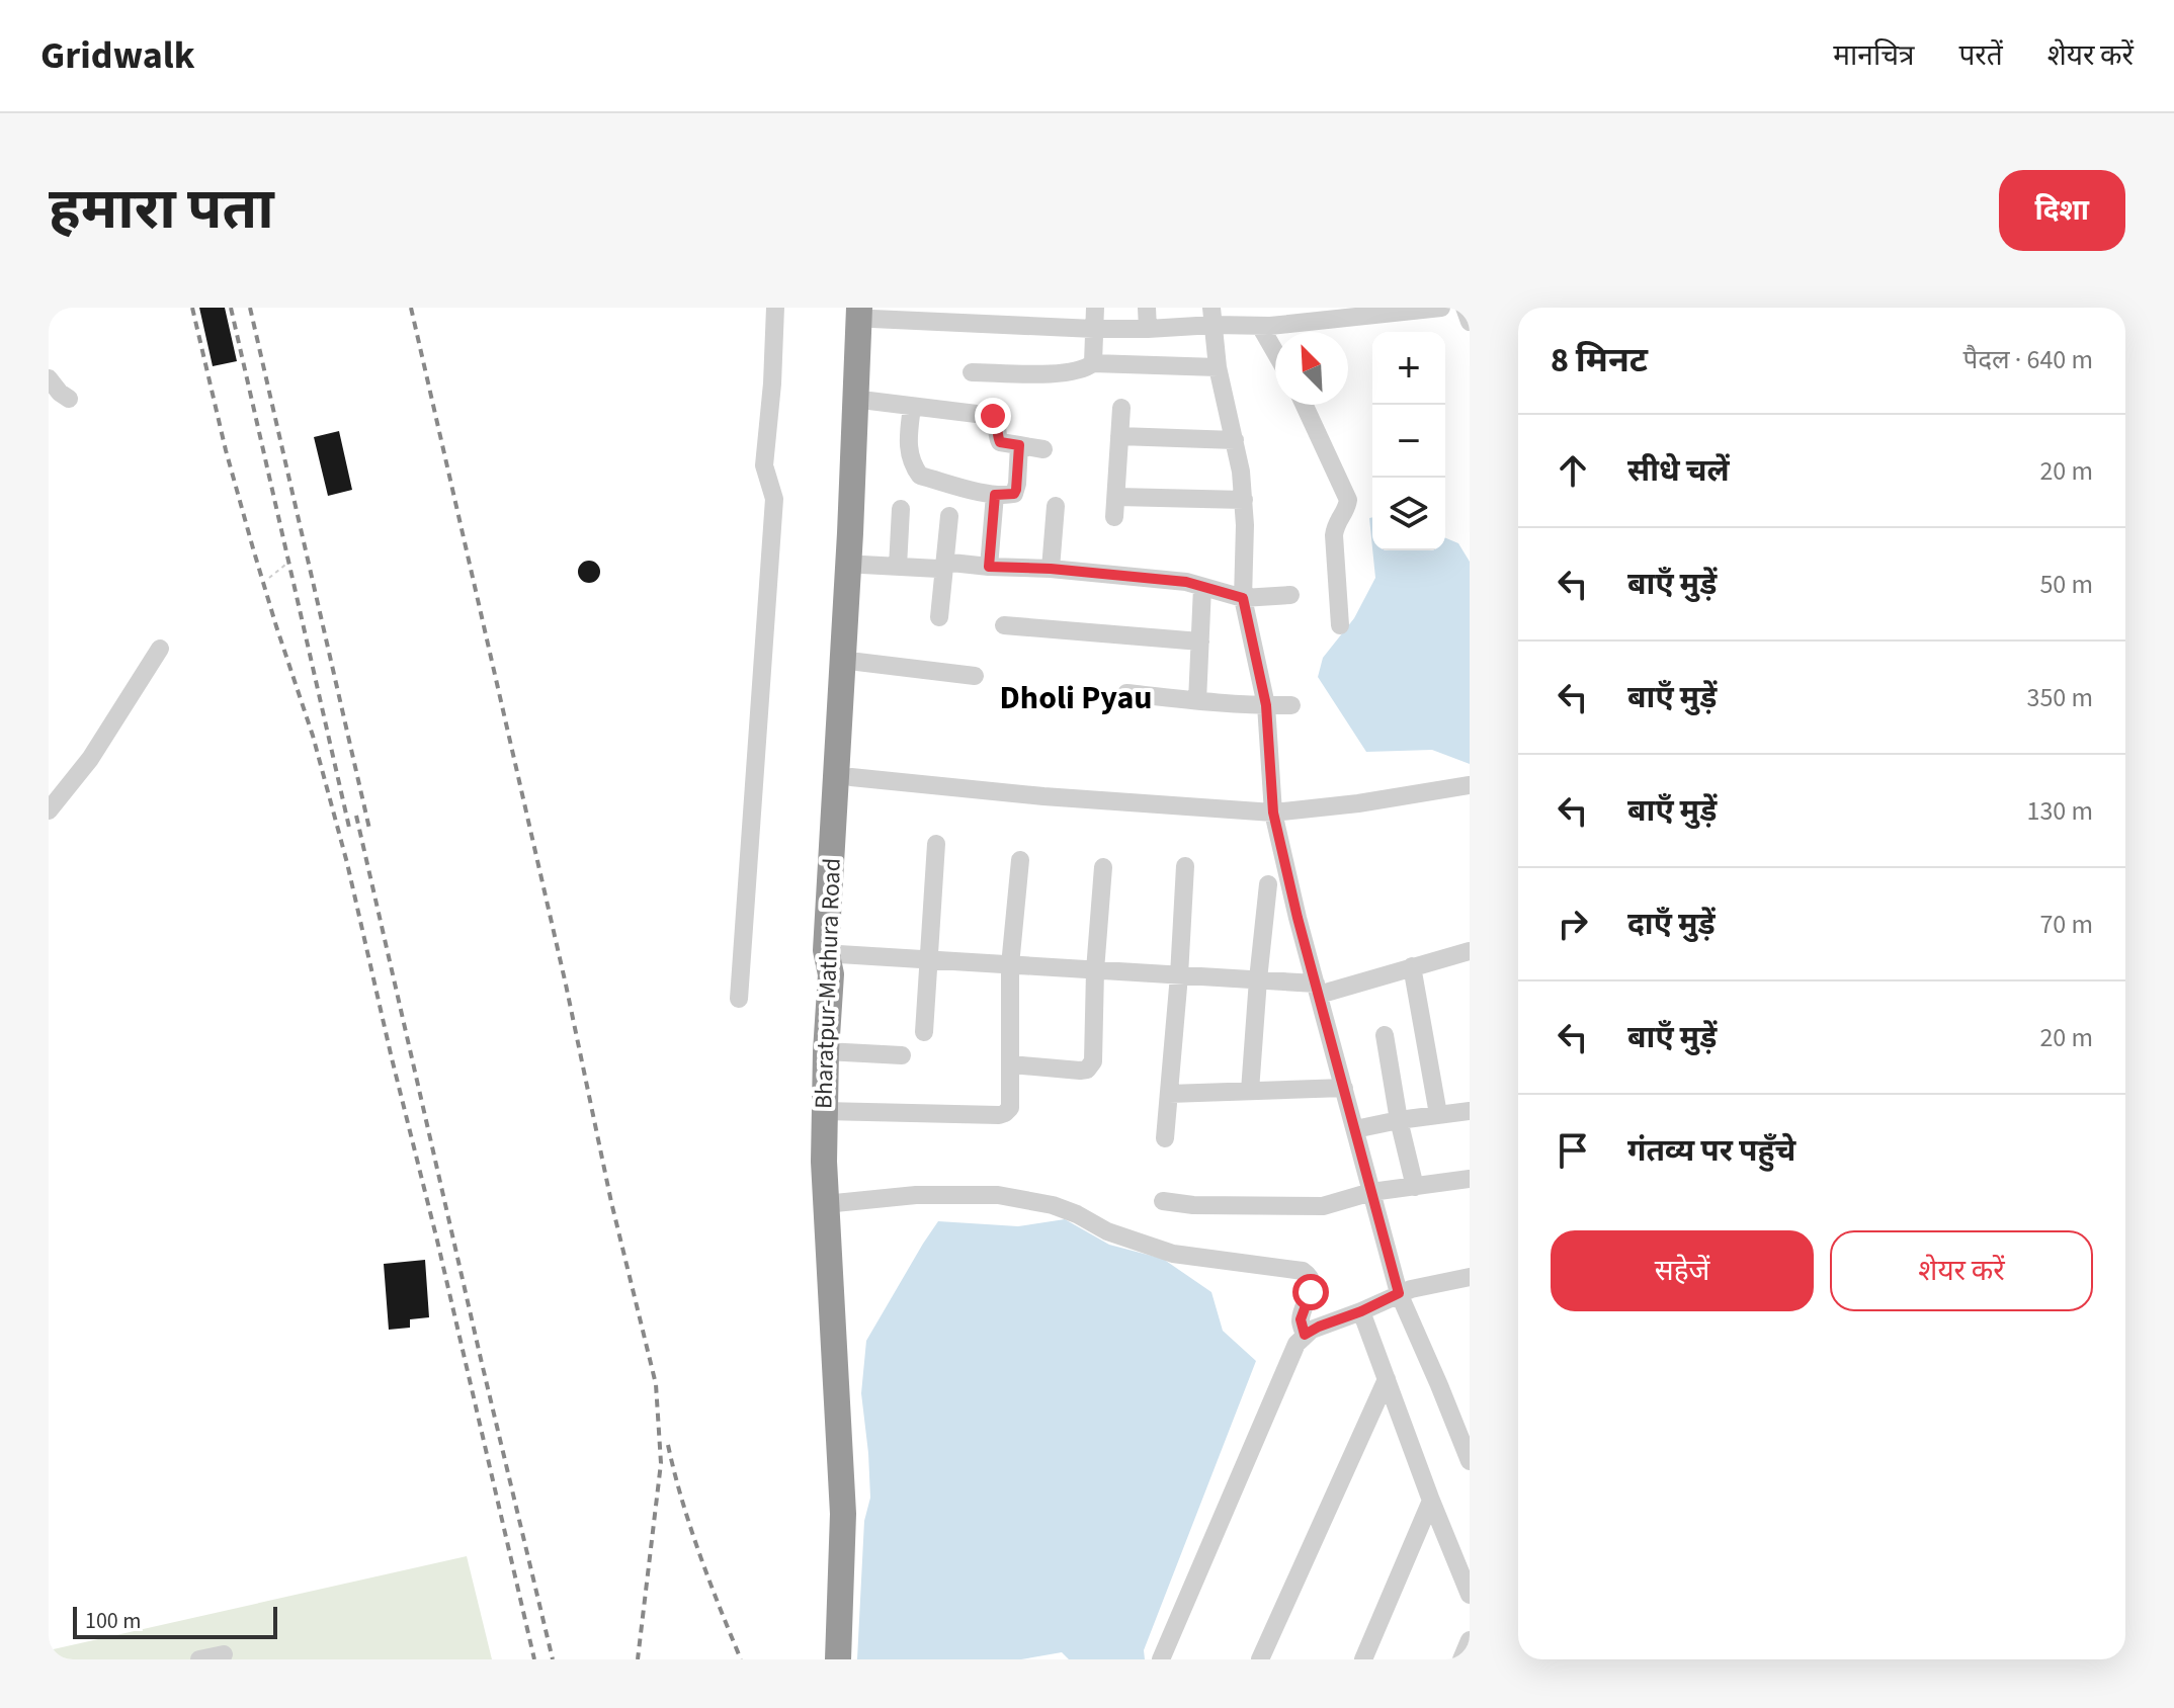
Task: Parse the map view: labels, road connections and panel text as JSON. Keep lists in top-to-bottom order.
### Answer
{
  "streets": {
    "highway": ["Bharatpur-Mathura Road"]
  },
  "districts": ["Dholi Pyau"],
  "scale_bar": "100 m",
  "north": "top left",
  "page": {
    "header": "Gridwalk",
    "nav": ["मानचित्र", "परतें", "शेयर करें"],
    "title": "हमारा पता",
    "buttons": [
      "दिशा",
      ["सहेजें", "शेयर करें"]
    ],
    "heading": ["8 मिनट", "पैदल · 640 m"],
    "map_buttons": ["+", "−"],
    "list": [
      ["सीधे चलें", "20 m"],
      ["बाएँ मुड़ें", "50 m"],
      ["बाएँ मुड़ें", "350 m"],
      ["बाएँ मुड़ें", "130 m"],
      ["दाएँ मुड़ें", "70 m"],
      ["बाएँ मुड़ें", "20 m"],
      "गंतव्य पर पहुँचे"
    ],
    "scale": "100 m"
  }
}
